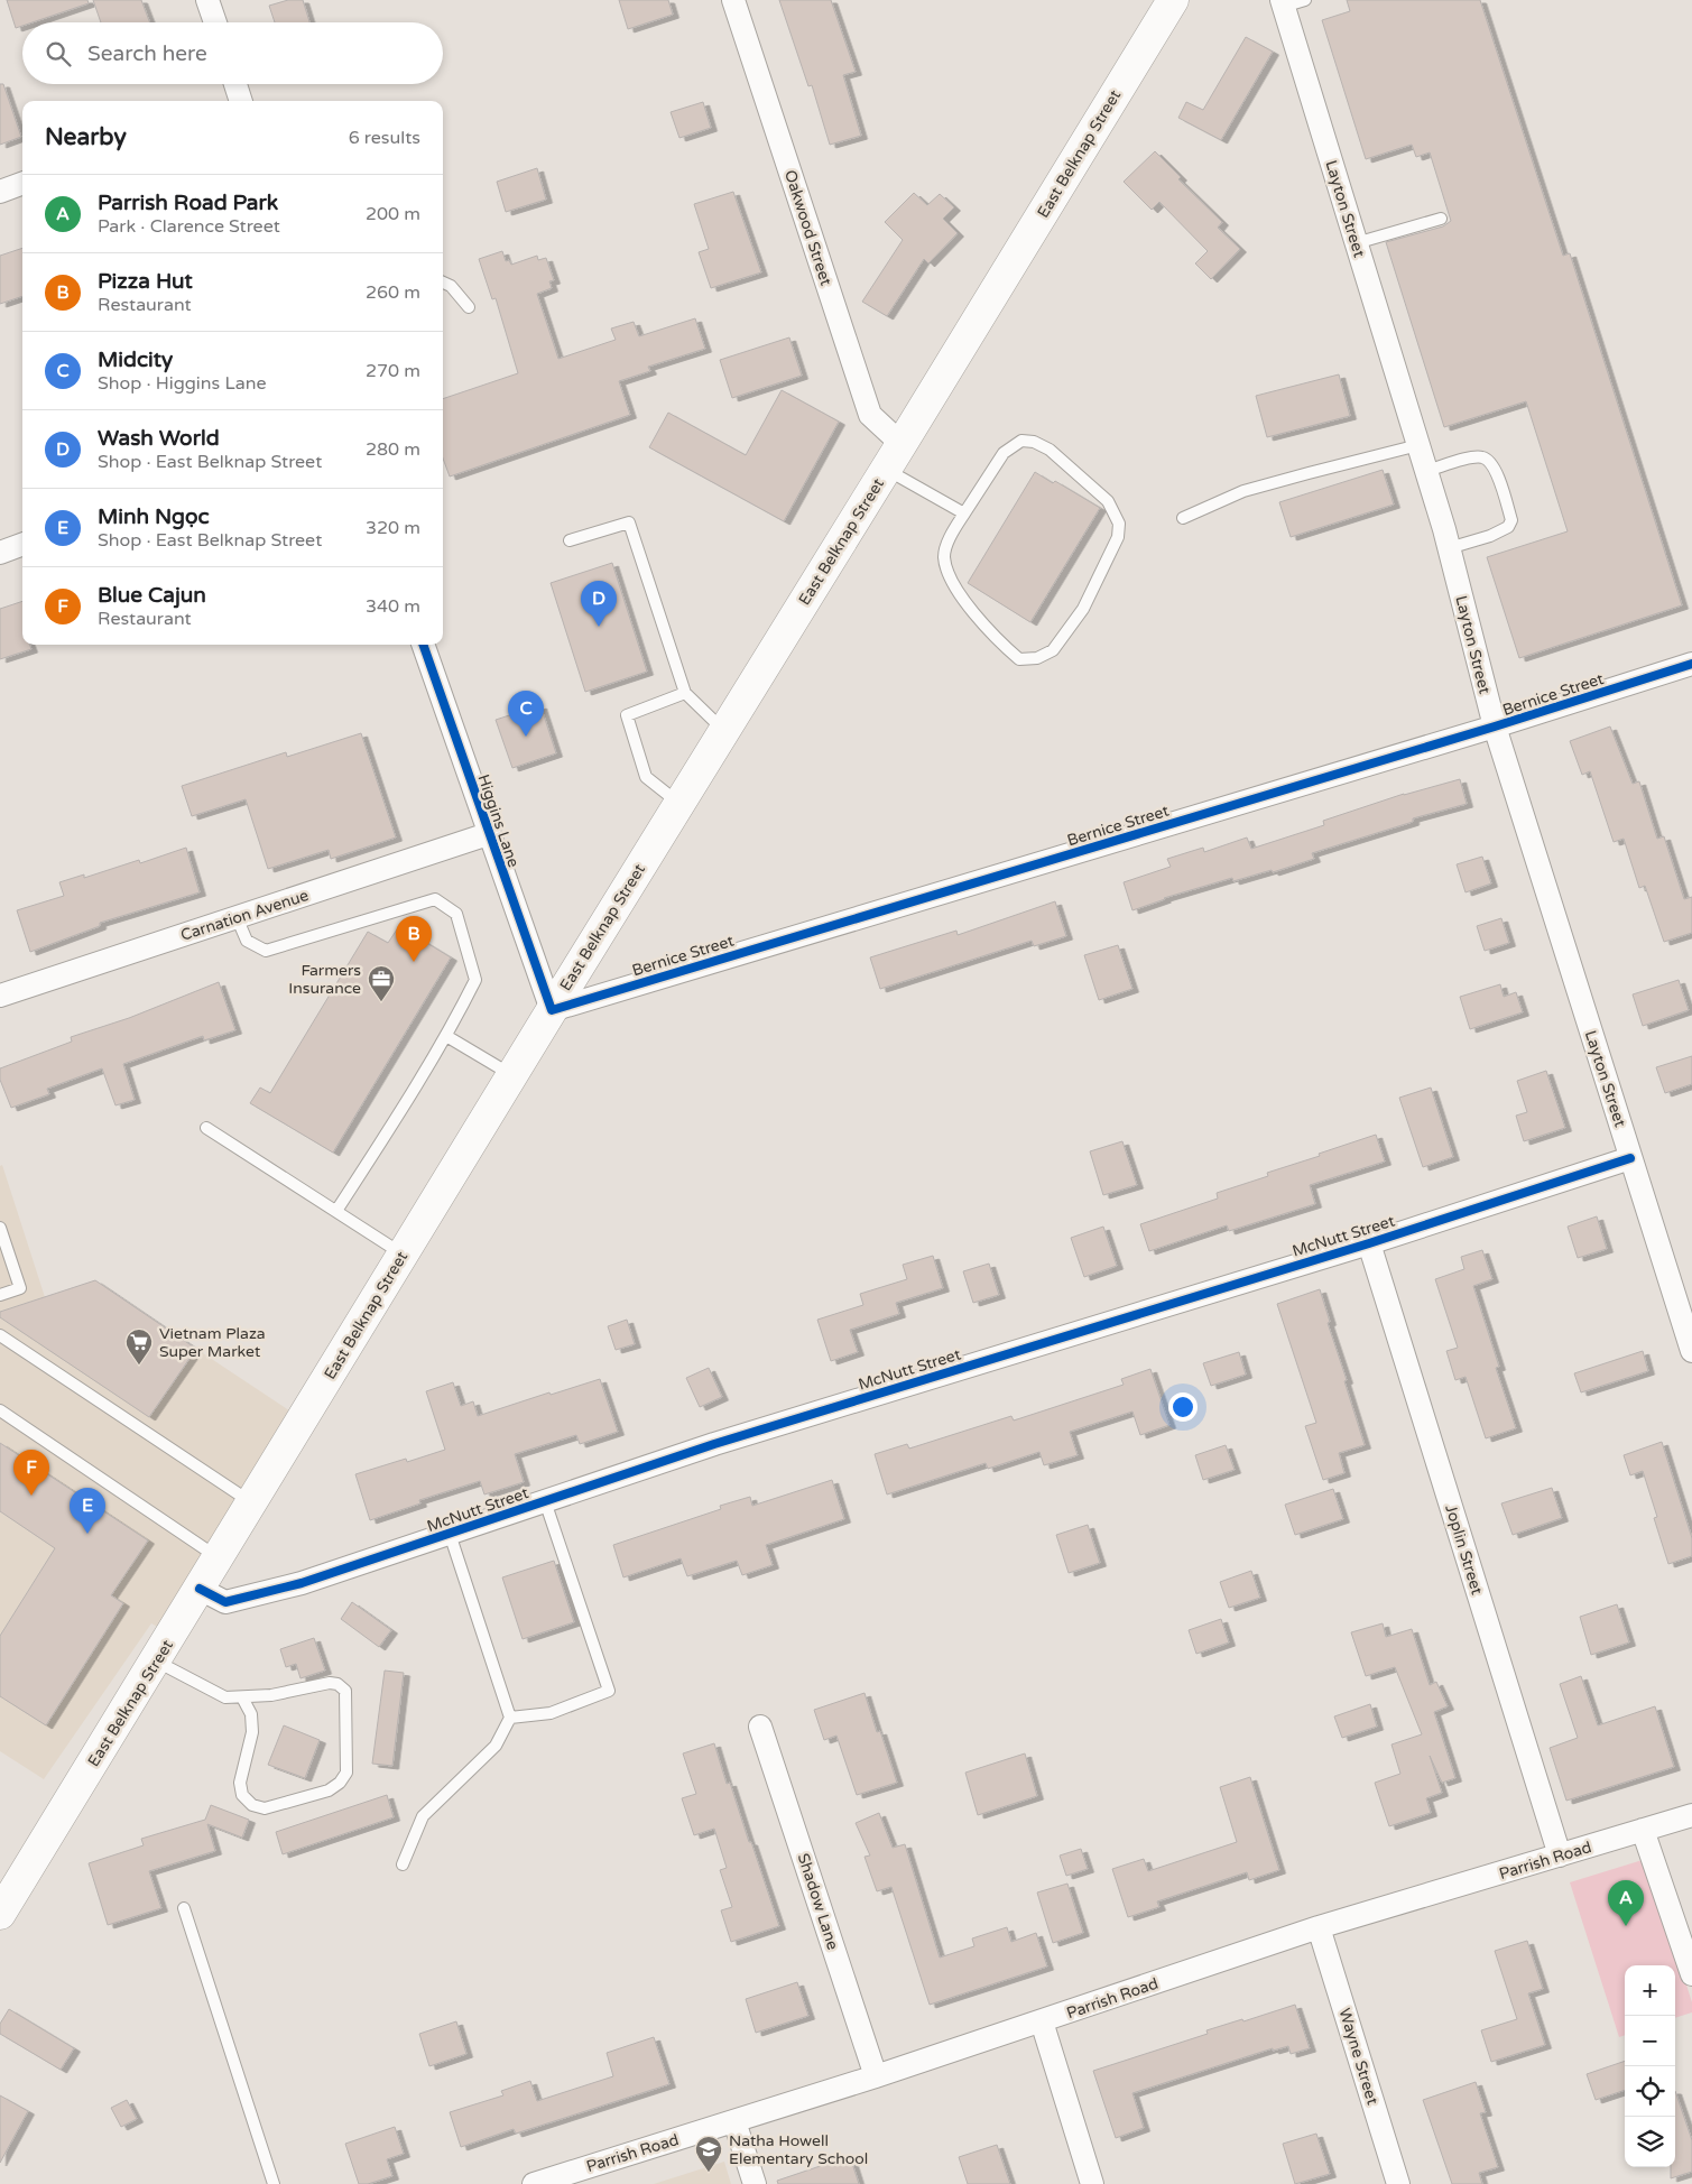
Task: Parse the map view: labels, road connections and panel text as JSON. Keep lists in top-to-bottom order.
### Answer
{
  "streets": {
    "main road": ["East Belknap Street"],
    "street": [
      "Layton Street",
      "Oakwood Street",
      "Bernice Street",
      "Higgins Lane",
      "Carnation Avenue",
      "McNutt Street",
      "Joplin Street",
      "Parrish Road",
      "Shadow Lane",
      "Wayne Street"
    ]
  },
  "crossings": [
    ["East Belknap Street", "Oakwood Street"],
    ["East Belknap Street", "Bernice Street"],
    ["East Belknap Street", "Higgins Lane"],
    ["East Belknap Street", "McNutt Street"],
    ["Layton Street", "Bernice Street"],
    ["Layton Street", "McNutt Street"],
    ["Bernice Street", "Higgins Lane"],
    ["Higgins Lane", "Carnation Avenue"],
    ["McNutt Street", "Joplin Street"],
    ["Joplin Street", "Parrish Road"],
    ["Parrish Road", "Shadow Lane"],
    ["Parrish Road", "Wayne Street"]
  ],
  "places": {
    "office": ["Farmers Insurance"],
    "supermarket": ["Vietnam Plaza Super Market"],
    "school or university": ["Natha Howell Elementary School"]
  },
  "page": {
    "search": "Search here",
    "heading": ["Nearby", "6 results"],
    "list": [
      {
        "mark": "A",
        "name": "Parrish Road Park",
        "note": "Park · Clarence Street",
        "value": "200 m"
      },
      {
        "mark": "B",
        "name": "Pizza Hut",
        "note": "Restaurant",
        "value": "260 m"
      },
      {
        "mark": "C",
        "name": "Midcity",
        "note": "Shop · Higgins Lane",
        "value": "270 m"
      },
      {
        "mark": "D",
        "name": "Wash World",
        "note": "Shop · East Belknap Street",
        "value": "280 m"
      },
      {
        "mark": "E",
        "name": "Minh Ngọc",
        "note": "Shop · East Belknap Street",
        "value": "320 m"
      },
      {
        "mark": "F",
        "name": "Blue Cajun",
        "note": "Restaurant",
        "value": "340 m"
      }
    ],
    "pins": [
      "D",
      "C",
      "B",
      "F",
      "E",
      "A"
    ],
    "map_buttons": ["+", "−"]
  }
}
